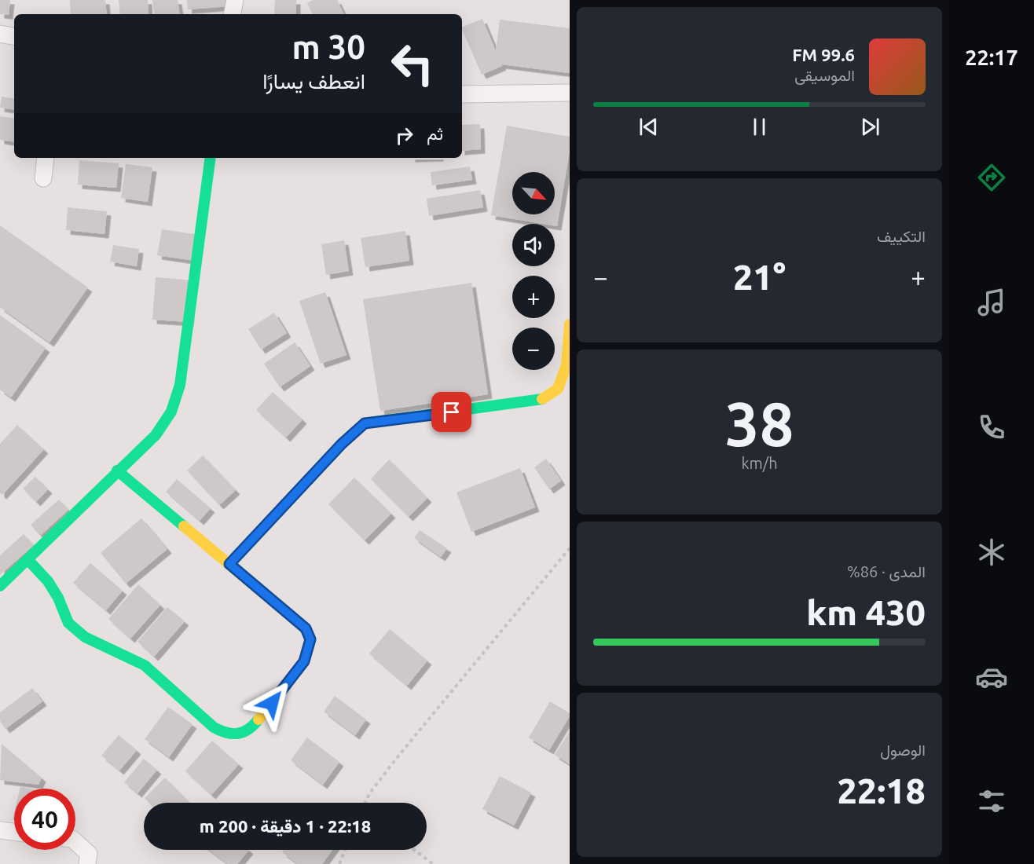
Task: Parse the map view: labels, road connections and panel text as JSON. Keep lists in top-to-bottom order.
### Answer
{
  "north": "bottom right",
  "page": {
    "tabs": "22:17",
    "turn": ["30 m", "انعطف يسارًا"],
    "song": ["99.6 FM", "الموسيقى"],
    "then": "ثم",
    "map_buttons": ["+", "−"],
    "tile": [
      "التكييف",
      ["38", "km/h"],
      ["المدى · 86%", "430 km"],
      ["الوصول", "22:18"]
    ],
    "heat": ["−", "21°", "+"],
    "limit": "40",
    "trip": "22:18 · 1 دقيقة · 200 m"
  }
}
